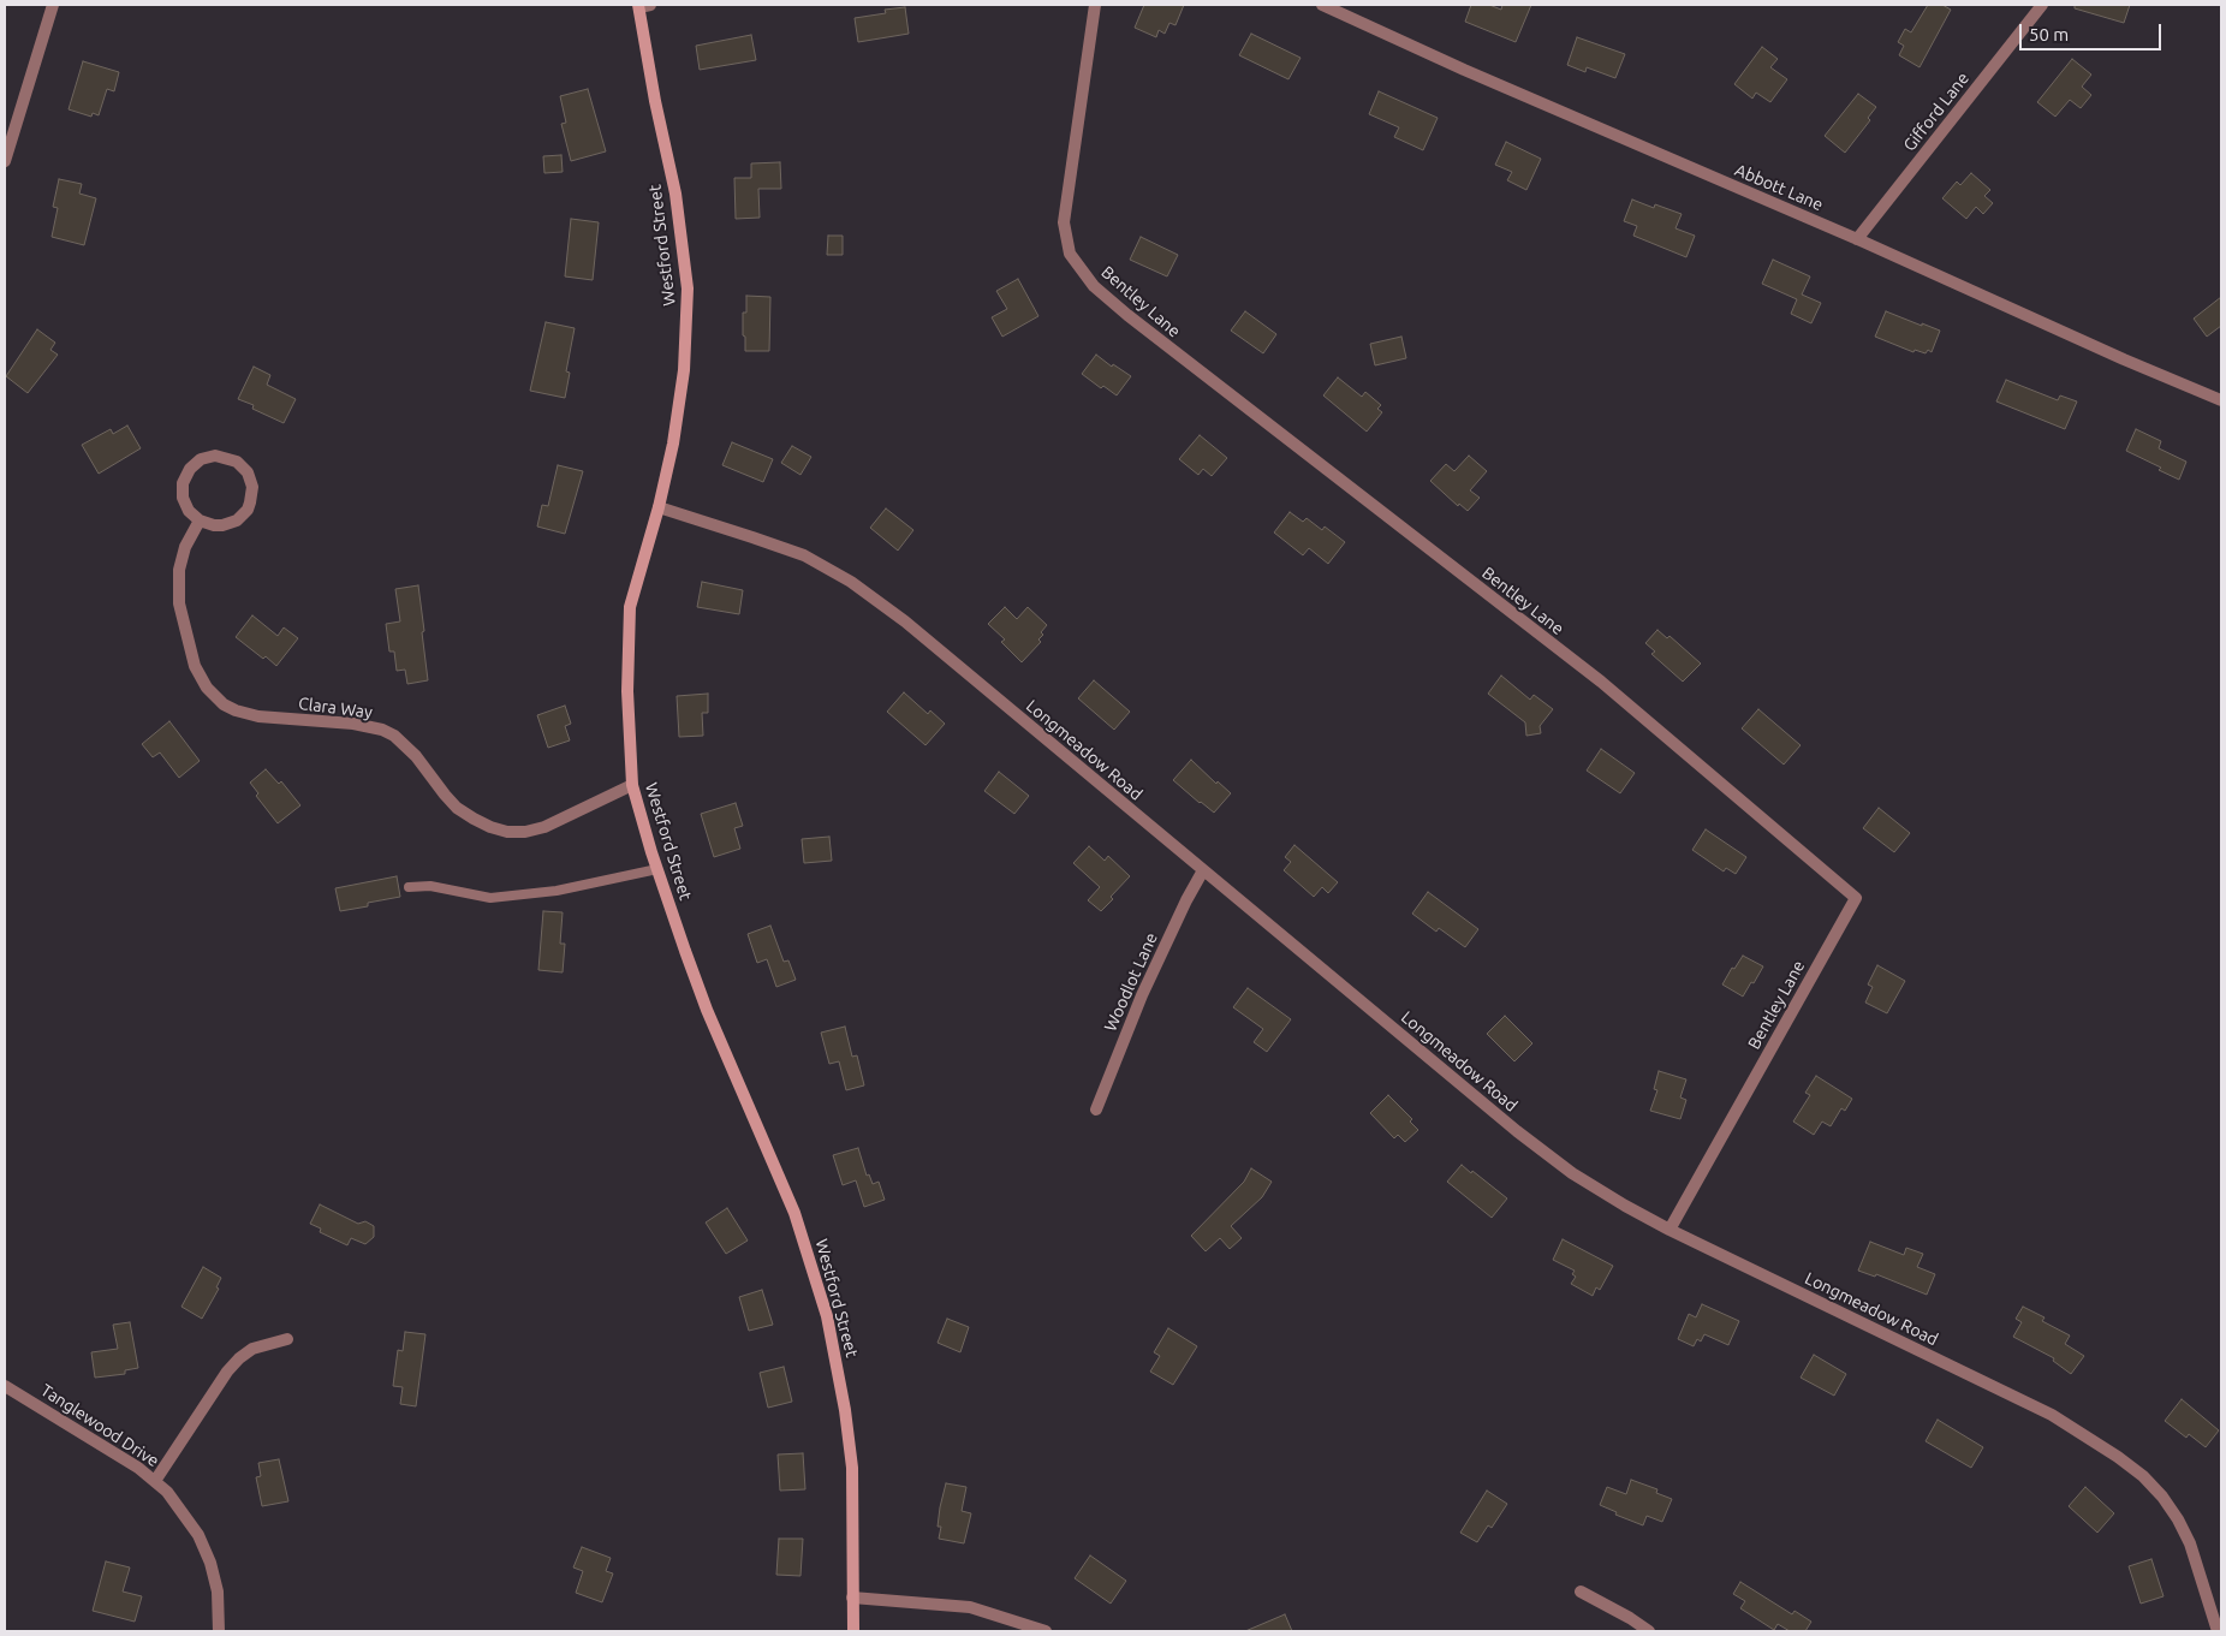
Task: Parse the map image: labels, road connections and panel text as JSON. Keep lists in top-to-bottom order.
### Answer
{
  "streets": {
    "main road": ["Westford Street"],
    "street": [
      "Gifford Lane",
      "Abbott Lane",
      "Bentley Lane",
      "Clara Way",
      "Longmeadow Road",
      "Woodlot Lane",
      "Tanglewood Drive"
    ]
  },
  "crossings": [
    ["Gifford Lane", "Abbott Lane"],
    ["Westford Street", "Clara Way"],
    ["Westford Street", "Longmeadow Road"],
    ["Bentley Lane", "Longmeadow Road"],
    ["Longmeadow Road", "Woodlot Lane"]
  ],
  "scale_bar": "50 m"
}
